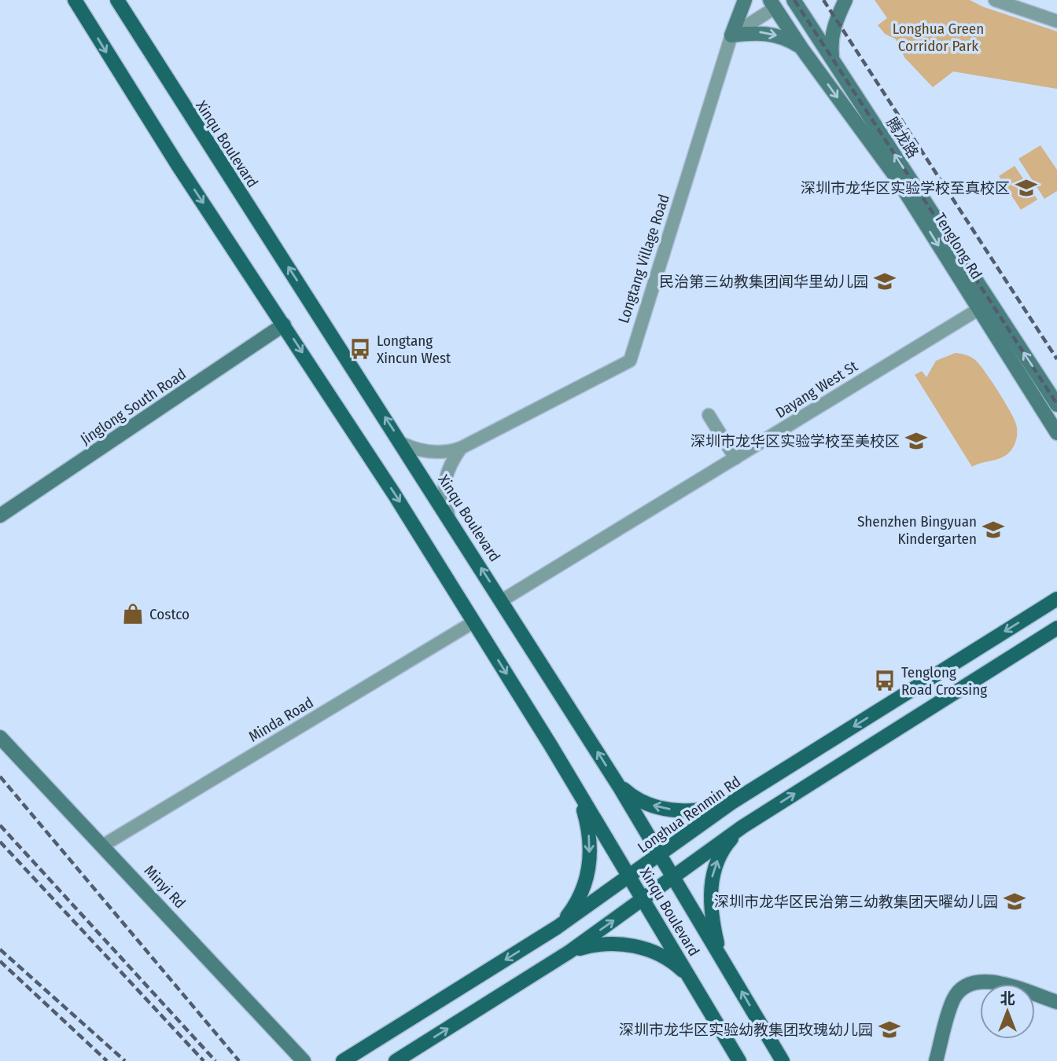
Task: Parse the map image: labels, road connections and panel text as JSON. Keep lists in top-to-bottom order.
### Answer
{
  "streets": {
    "main road": [
      "腾龙路",
      "Xinqu Boulevard",
      "Tenglong Rd",
      "Jinglong South Road",
      "Longhua Renmin Rd",
      "Minyi Rd"
    ],
    "street": ["Longtang Village Road", "Dayang West St", "Minda Road"]
  },
  "crossings": [
    ["腾龙路", "Tenglong Rd"],
    ["Xinqu Boulevard", "Longtang Village Road"],
    ["Xinqu Boulevard", "Dayang West St"],
    ["Xinqu Boulevard", "Jinglong South Road"],
    ["Xinqu Boulevard", "Minda Road"],
    ["Xinqu Boulevard", "Longhua Renmin Rd"],
    ["Tenglong Rd", "Dayang West St"],
    ["Minda Road", "Minyi Rd"]
  ],
  "one_way": ["腾龙路", "Tenglong Rd"],
  "parks": ["Longhua Green Corridor Park"],
  "places": {
    "school or university": [
      "深圳市龙华区实验学校至真校区",
      "民治第三幼教集团闻华里幼儿园",
      "深圳市龙华区实验学校至美校区",
      "Shenzhen Bingyuan Kindergarten",
      "深圳市龙华区民治第三幼教集团天曜幼儿园",
      "深圳市龙华区实验幼教集团玫瑰幼儿园"
    ],
    "bus stop": ["Longtang Xincun West", "Tenglong Road Crossing"],
    "shop": ["Costco"]
  },
  "north": "top"
}
